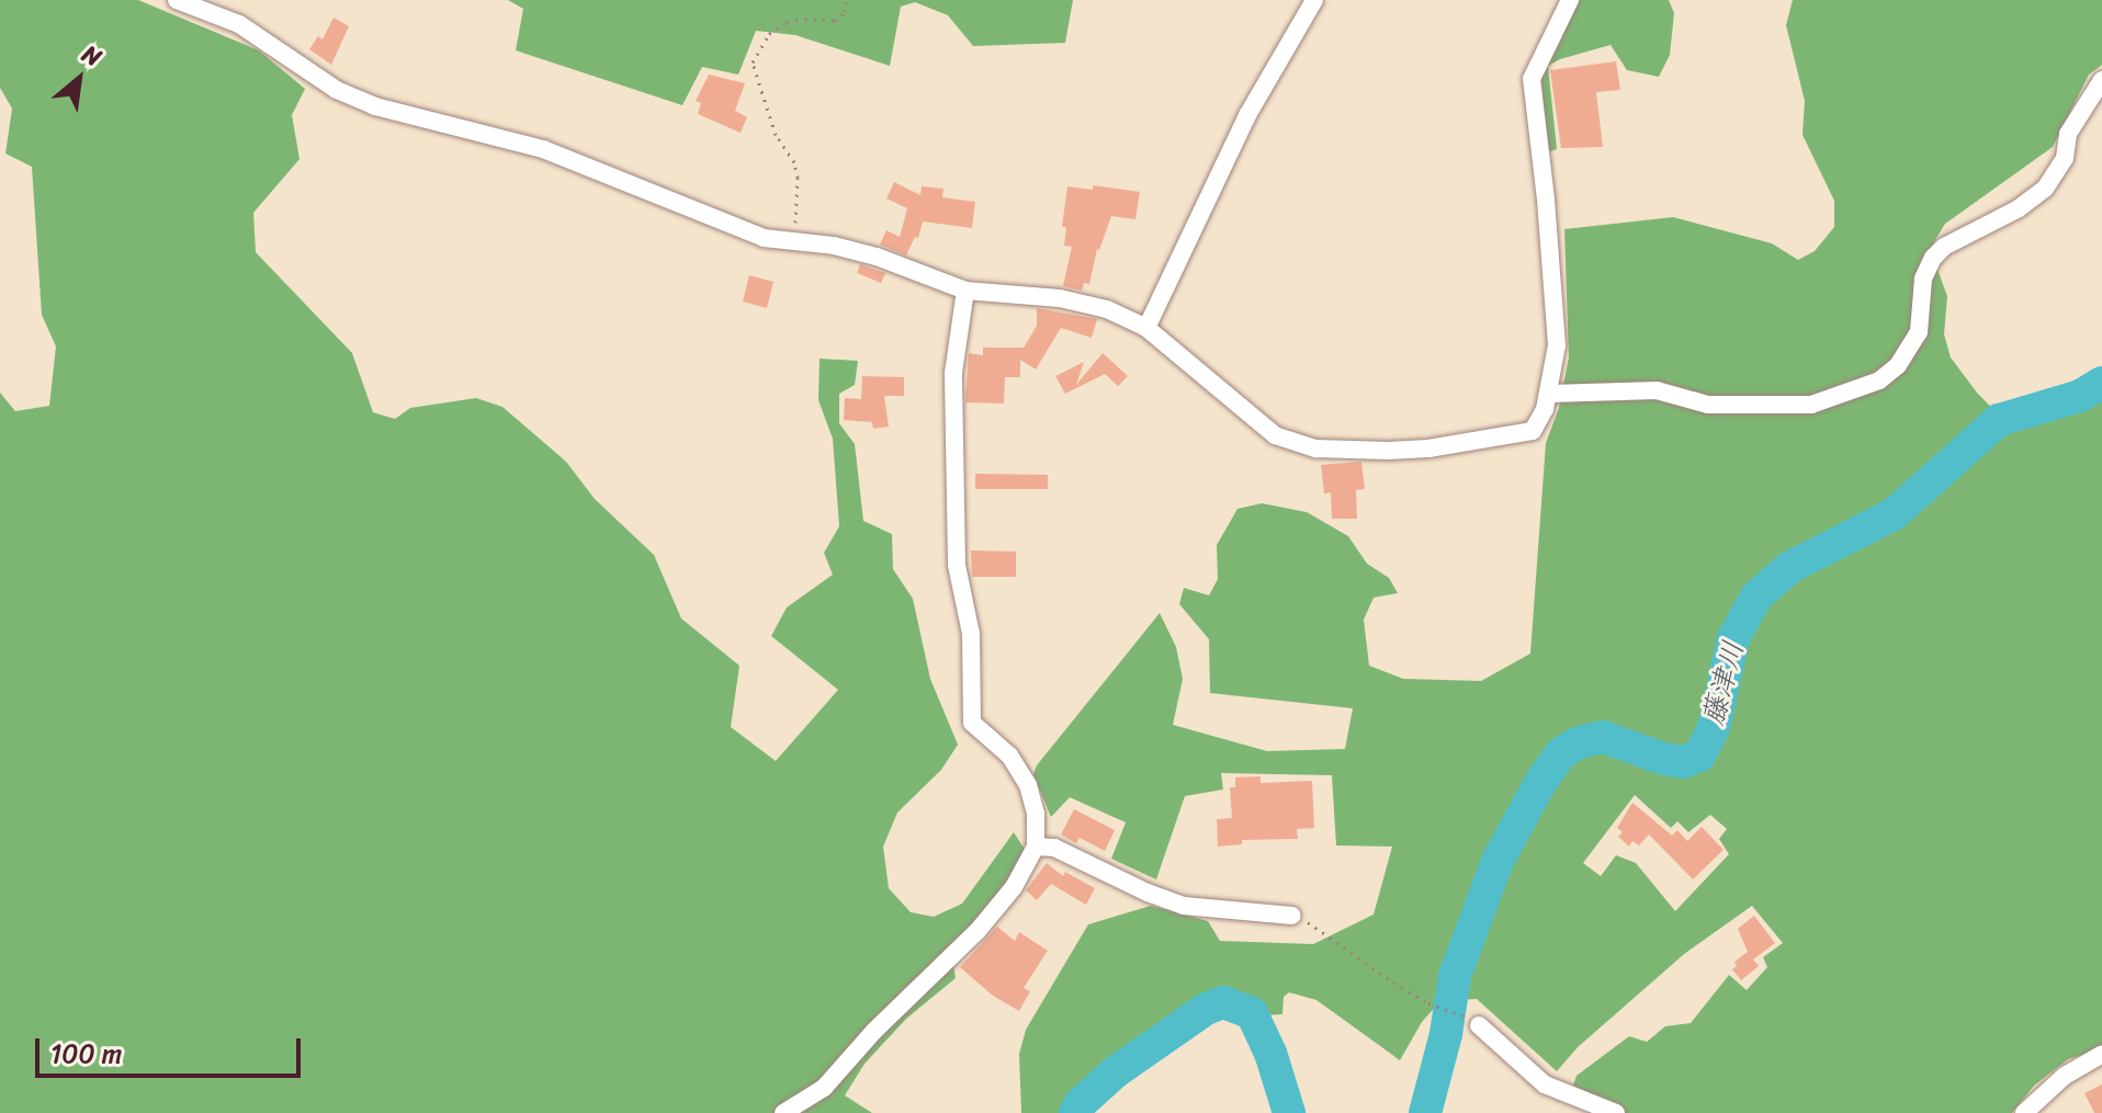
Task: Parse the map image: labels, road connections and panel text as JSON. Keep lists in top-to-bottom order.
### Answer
{
  "water": ["藤津川"],
  "scale_bar": "100 m",
  "north": "top right"
}
